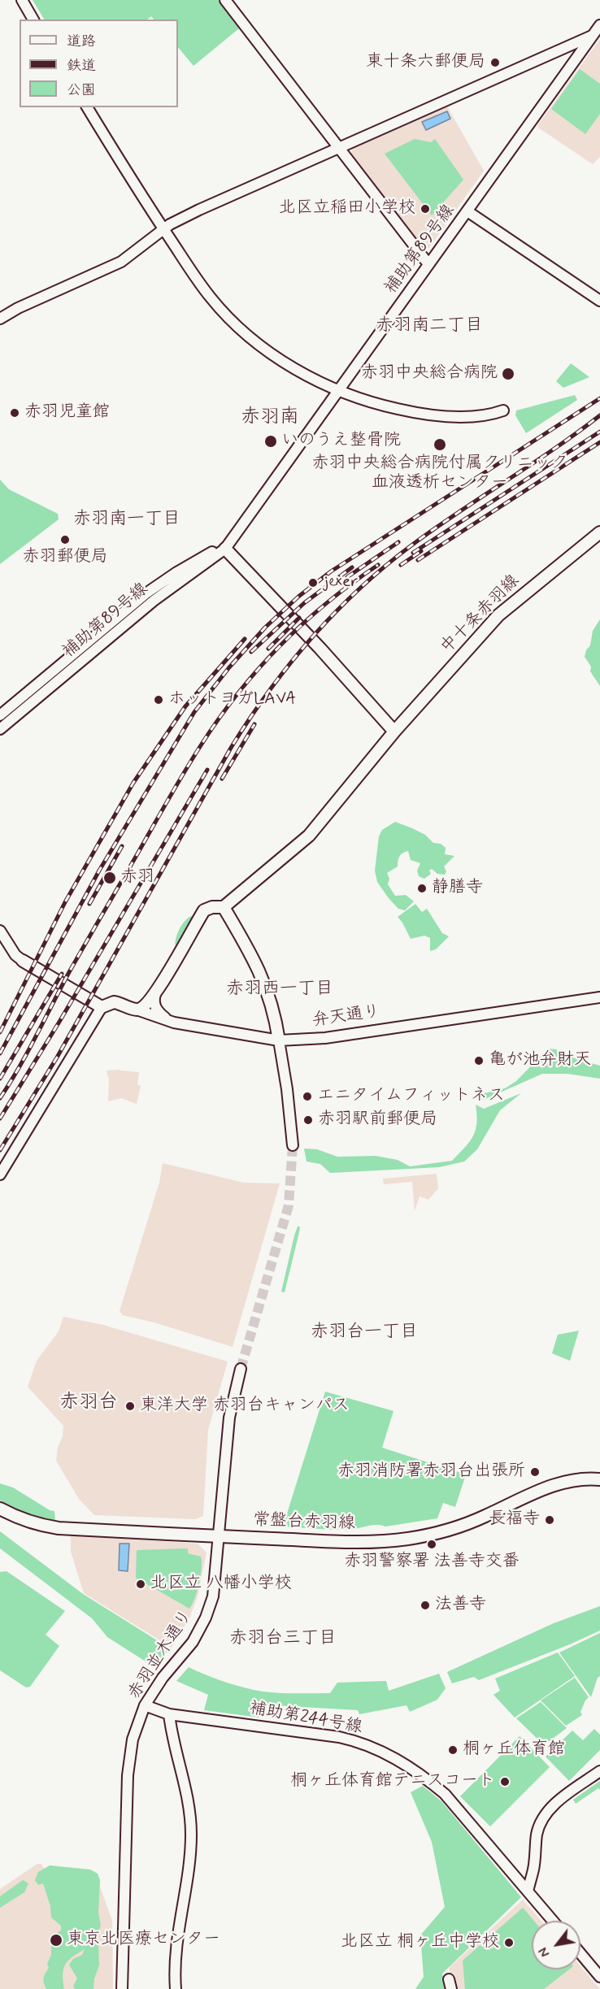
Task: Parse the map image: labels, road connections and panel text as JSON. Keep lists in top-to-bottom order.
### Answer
{
  "streets": {
    "main road": ["中十条赤羽線", "弁天通り", "常盤台赤羽線"],
    "street": ["補助第89号線", "赤羽並木通り", "補助第244号線"]
  },
  "crossings": [
    ["中十条赤羽線", "弁天通り"],
    ["常盤台赤羽線", "赤羽並木通り"],
    ["赤羽並木通り", "補助第244号線"]
  ],
  "districts": [
    "赤羽南二丁目",
    "赤羽南",
    "赤羽南一丁目",
    "赤羽西一丁目",
    "赤羽台一丁目",
    "赤羽台",
    "赤羽台三丁目"
  ],
  "places": [
    "東十条六郵便局",
    "北区立稲田小学校",
    "赤羽中央総合病院",
    "赤羽児童館",
    "いのうえ整骨院",
    "赤羽中央総合病院付属クリニック 血液透析センター",
    "赤羽郵便局",
    "jexer",
    "ホットヨガLAVA",
    "赤羽",
    "静膳寺",
    "亀が池弁財天",
    "エニタイムフィットネス",
    "赤羽駅前郵便局",
    "東洋大学 赤羽台キャンパス",
    "赤羽消防署赤羽台出張所",
    "長福寺",
    "赤羽警察署 法善寺交番",
    "北区立 八幡小学校",
    "法善寺",
    "桐ヶ丘体育館",
    "桐ヶ丘体育館テニスコート",
    "東京北医療センター",
    "北区立 桐ヶ丘中学校"
  ],
  "legend": ["道路", "鉄道", "公園"],
  "north": "bottom left"
}
